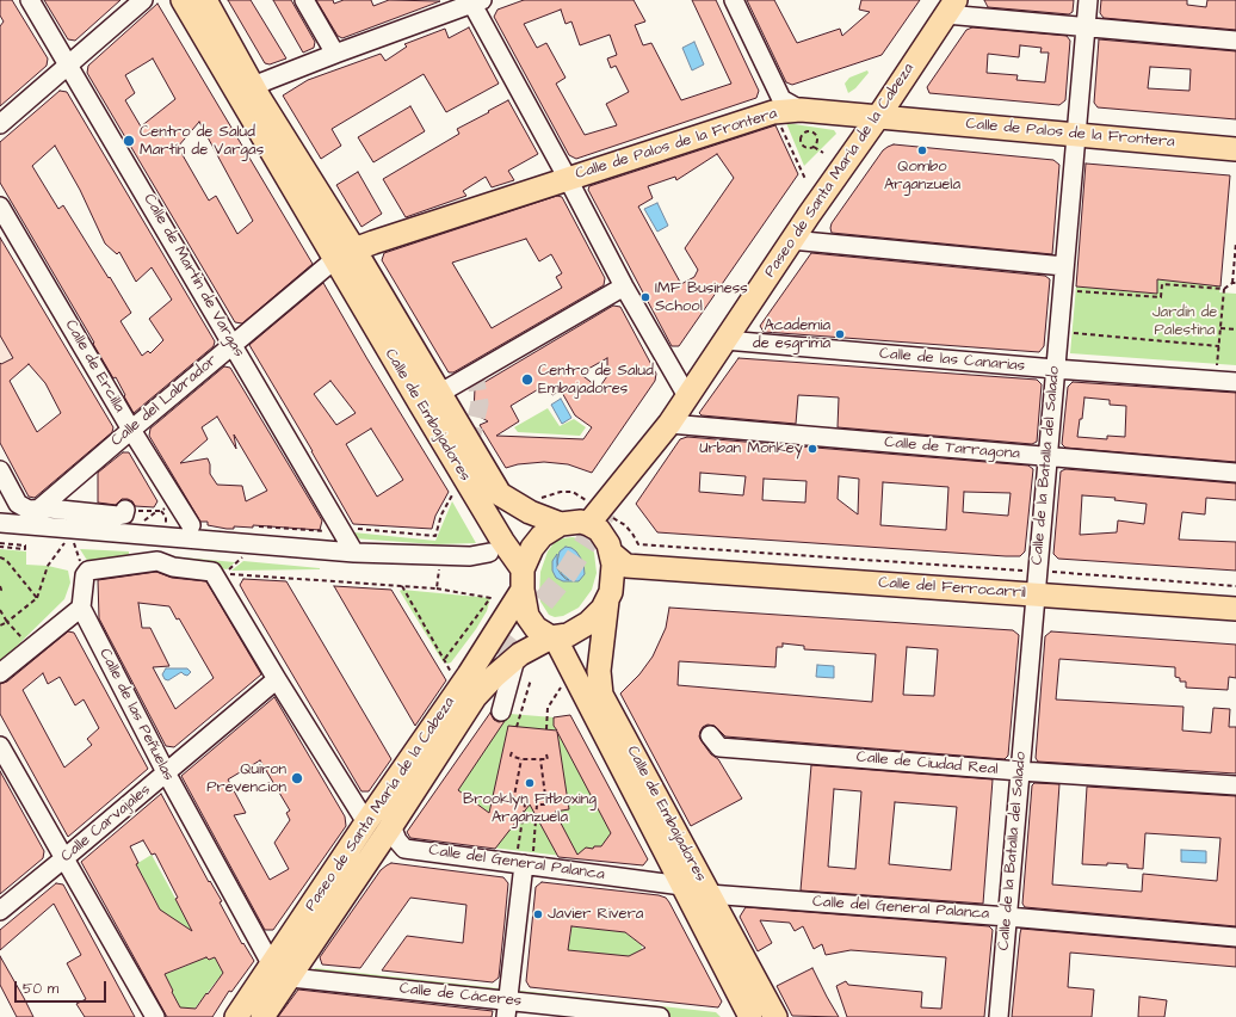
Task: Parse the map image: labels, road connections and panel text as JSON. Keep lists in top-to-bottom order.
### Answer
{
  "streets": {
    "main road": [
      "Calle de Palos de la Frontera",
      "Paseo de Santa María de la Cabeza",
      "Calle de Embajadores",
      "Calle del Ferrocarril"
    ],
    "street": [
      "Calle de Martín de Vargas",
      "Calle de las Canarias",
      "Calle de Ercilla",
      "Calle del Labrador",
      "Calle de Tarragona",
      "Calle de la Batalla del Salado",
      "Calle de las Peñuelas",
      "Calle de Ciudad Real",
      "Calle Carvajales",
      "Calle del General Palanca",
      "Calle de Cáceres"
    ]
  },
  "crossings": [
    ["Calle de Palos de la Frontera", "Paseo de Santa María de la Cabeza"],
    ["Calle de Palos de la Frontera", "Calle del Labrador"],
    ["Calle de Palos de la Frontera", "Calle de Embajadores"],
    ["Calle de Palos de la Frontera", "Calle de la Batalla del Salado"],
    ["Paseo de Santa María de la Cabeza", "Calle de las Canarias"],
    ["Paseo de Santa María de la Cabeza", "Calle de Embajadores"],
    ["Paseo de Santa María de la Cabeza", "Calle de Tarragona"],
    ["Paseo de Santa María de la Cabeza", "Calle del Ferrocarril"],
    ["Paseo de Santa María de la Cabeza", "Calle de las Peñuelas"],
    ["Paseo de Santa María de la Cabeza", "Calle del General Palanca"],
    ["Paseo de Santa María de la Cabeza", "Calle de Cáceres"],
    ["Calle de Martín de Vargas", "Calle del Labrador"],
    ["Calle de las Canarias", "Calle de la Batalla del Salado"],
    ["Calle de Ercilla", "Calle del Labrador"],
    ["Calle del Labrador", "Calle de Embajadores"],
    ["Calle de Embajadores", "Calle del Ferrocarril"],
    ["Calle de Embajadores", "Calle del General Palanca"],
    ["Calle de Tarragona", "Calle de la Batalla del Salado"],
    ["Calle de la Batalla del Salado", "Calle del Ferrocarril"],
    ["Calle de la Batalla del Salado", "Calle de Ciudad Real"],
    ["Calle de la Batalla del Salado", "Calle del General Palanca"],
    ["Calle de las Peñuelas", "Calle Carvajales"],
    ["Calle de las Peñuelas", "Calle de Cáceres"]
  ],
  "parks": ["Jardín de Palestina"],
  "places": [
    "Centro de Salud Martín de Vargas",
    "Qombo Arganzuela",
    "IMF Business School",
    "Academia de esgrima",
    "Centro de Salud Embajadores",
    "Urban Monkey",
    "Quiron Prevencion",
    "Brooklyn Fitboxing Arganzuela",
    "Javier Rivera"
  ],
  "scale_bar": "50 m"
}
